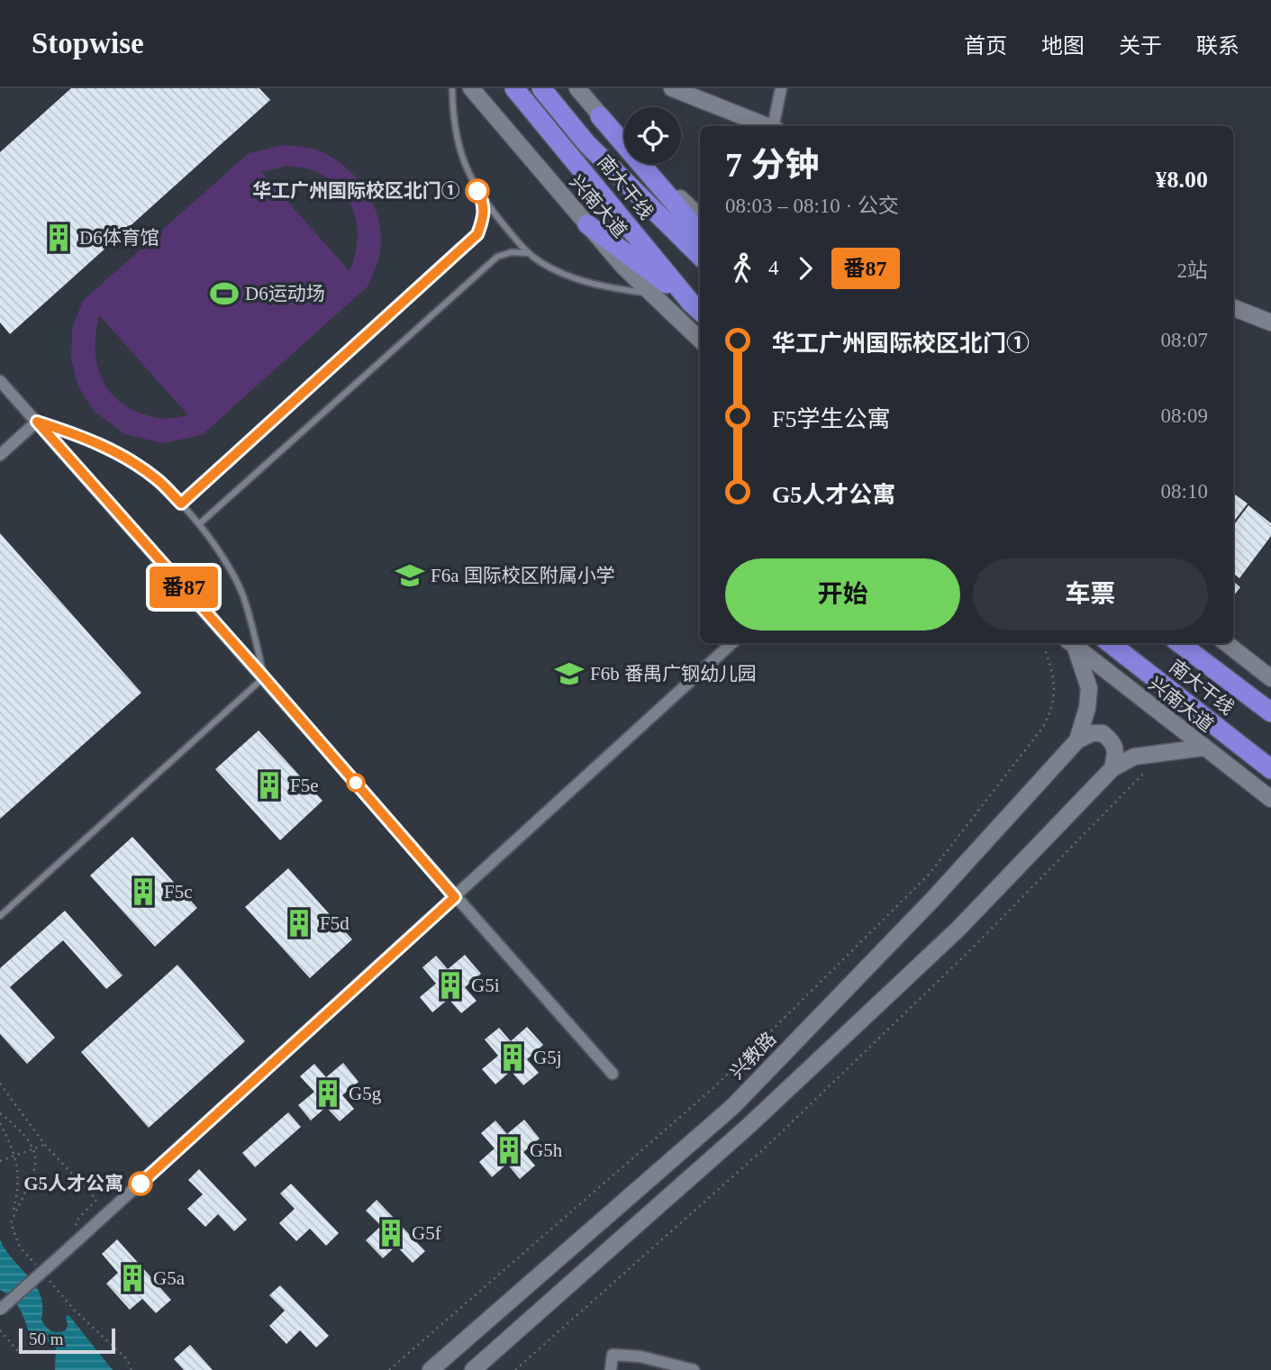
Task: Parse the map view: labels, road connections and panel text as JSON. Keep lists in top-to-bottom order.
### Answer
{
  "streets": {
    "highway": ["南大干线"],
    "street": ["兴南大道", "兴教路"]
  },
  "places": {
    "other": ["华工广州国际校区北门①", "G5人才公寓"],
    "building": [
      "D6体育馆",
      "F5e",
      "F5c",
      "F5d",
      "G5i",
      "G5j",
      "G5g",
      "G5h",
      "G5f",
      "G5a"
    ],
    "sports": ["D6运动场"],
    "school or university": ["F6a 国际校区附属小学", "F6b 番禺广钢幼儿园"]
  },
  "lines": ["bus line 番87"],
  "scale_bar": "50 m",
  "page": {
    "header": "Stopwise",
    "nav": [
      "首页",
      "地图",
      "关于",
      "联系"
    ],
    "on_map": "番87",
    "heading": ["7 分钟", "08:03 – 08:10 · 公交", "¥8.00"],
    "legs": ["4", "番87", "2站"],
    "list": [
      {
        "name": "华工广州国际校区北门①",
        "value": "08:07"
      },
      {
        "name": "F5学生公寓",
        "value": "08:09"
      },
      {
        "name": "G5人才公寓",
        "value": "08:10"
      }
    ],
    "buttons": ["开始", "车票"],
    "scale": "50 m"
  }
}
